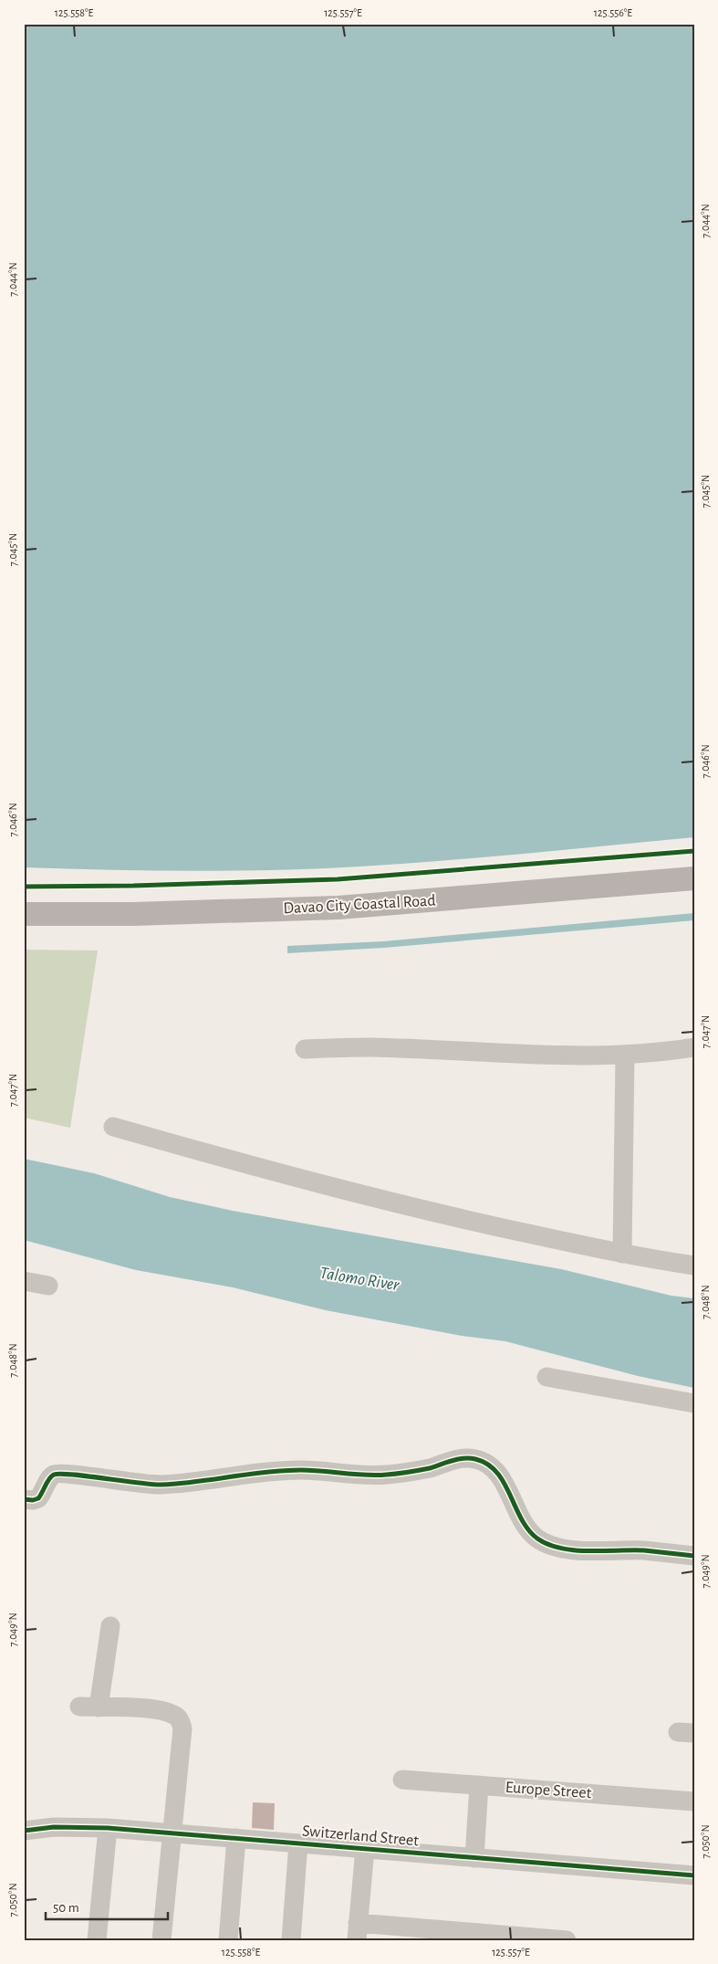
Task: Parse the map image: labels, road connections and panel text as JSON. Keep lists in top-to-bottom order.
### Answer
{
  "streets": {
    "main road": ["Davao City Coastal Road"],
    "street": ["Europe Street", "Switzerland Street"]
  },
  "water": ["Talomo River"],
  "scale_bar": "50 m",
  "coordinates": [
    "125.558°E",
    "125.557°E",
    "125.556°E",
    "7.044°N",
    "7.045°N",
    "7.046°N",
    "7.047°N",
    "7.048°N",
    "7.049°N",
    "7.050°N"
  ]
}
